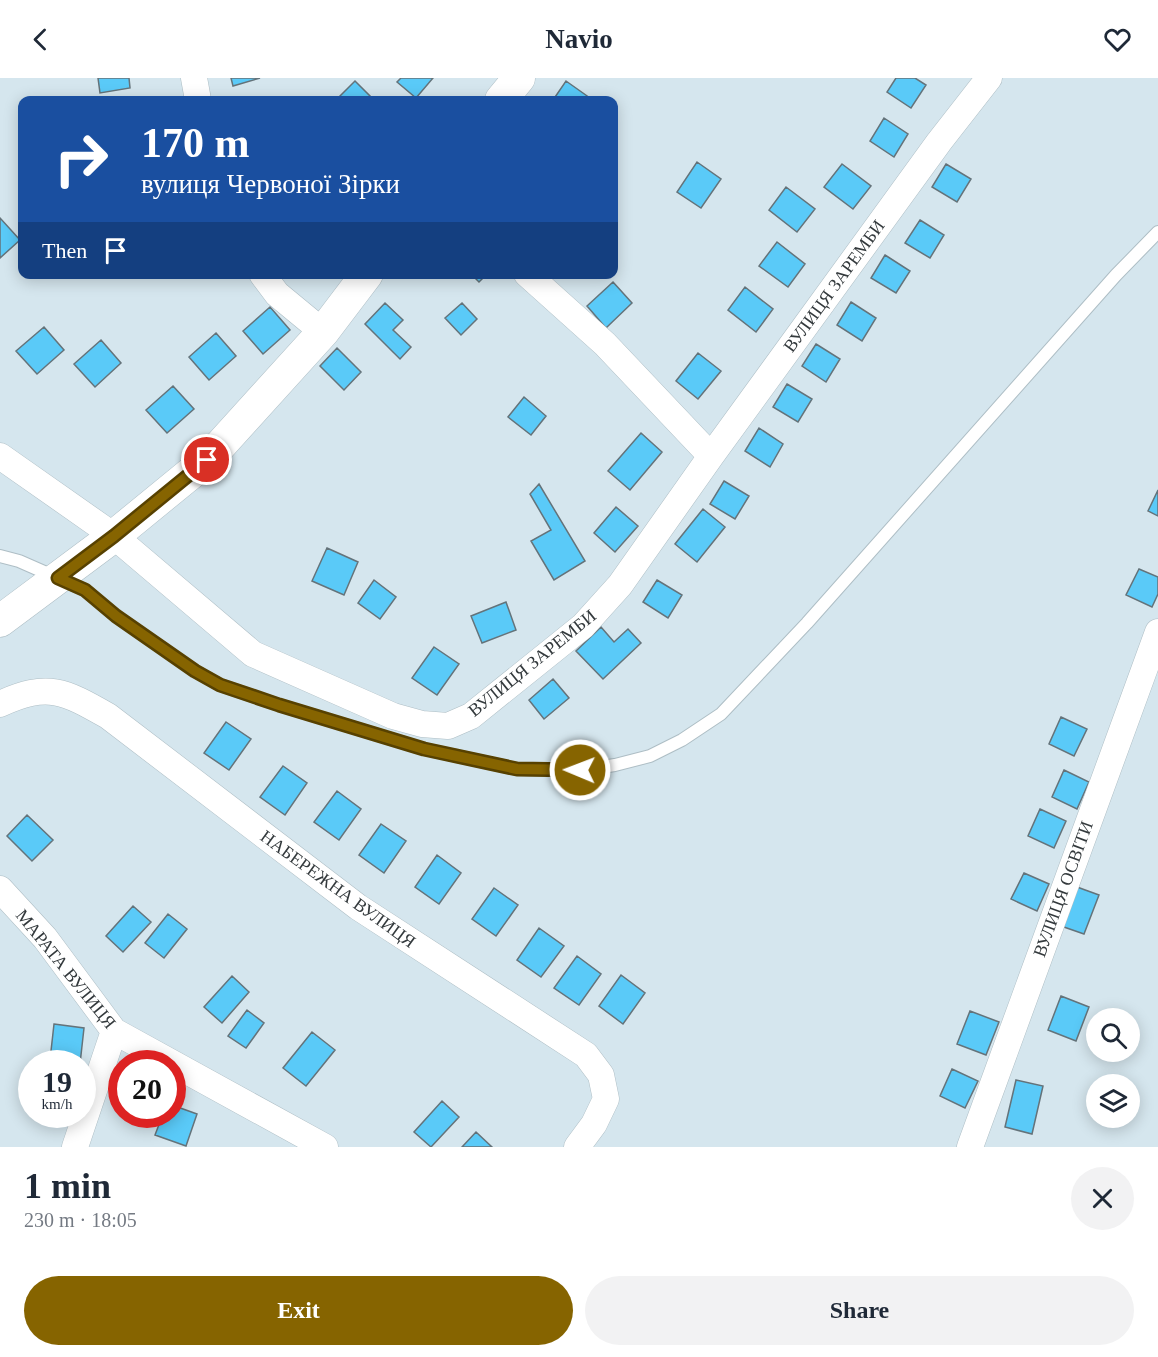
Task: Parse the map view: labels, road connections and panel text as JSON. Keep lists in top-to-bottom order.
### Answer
{
  "streets": {
    "street": [
      "ВУЛИЦЯ ЗАРЕМБИ",
      "НАБЕРЕЖНА ВУЛИЦЯ",
      "ВУЛИЦЯ ОСВІТИ",
      "МАРАТА ВУЛИЦЯ"
    ]
  },
  "page": {
    "header": "Navio",
    "turn": ["170 m", "вулиця Червоної Зірки"],
    "then": "Then",
    "speed": "19 km/h",
    "limit": "20",
    "heading": ["1 min", "230 m · 18:05"],
    "buttons": ["Exit", "Share"]
  }
}
